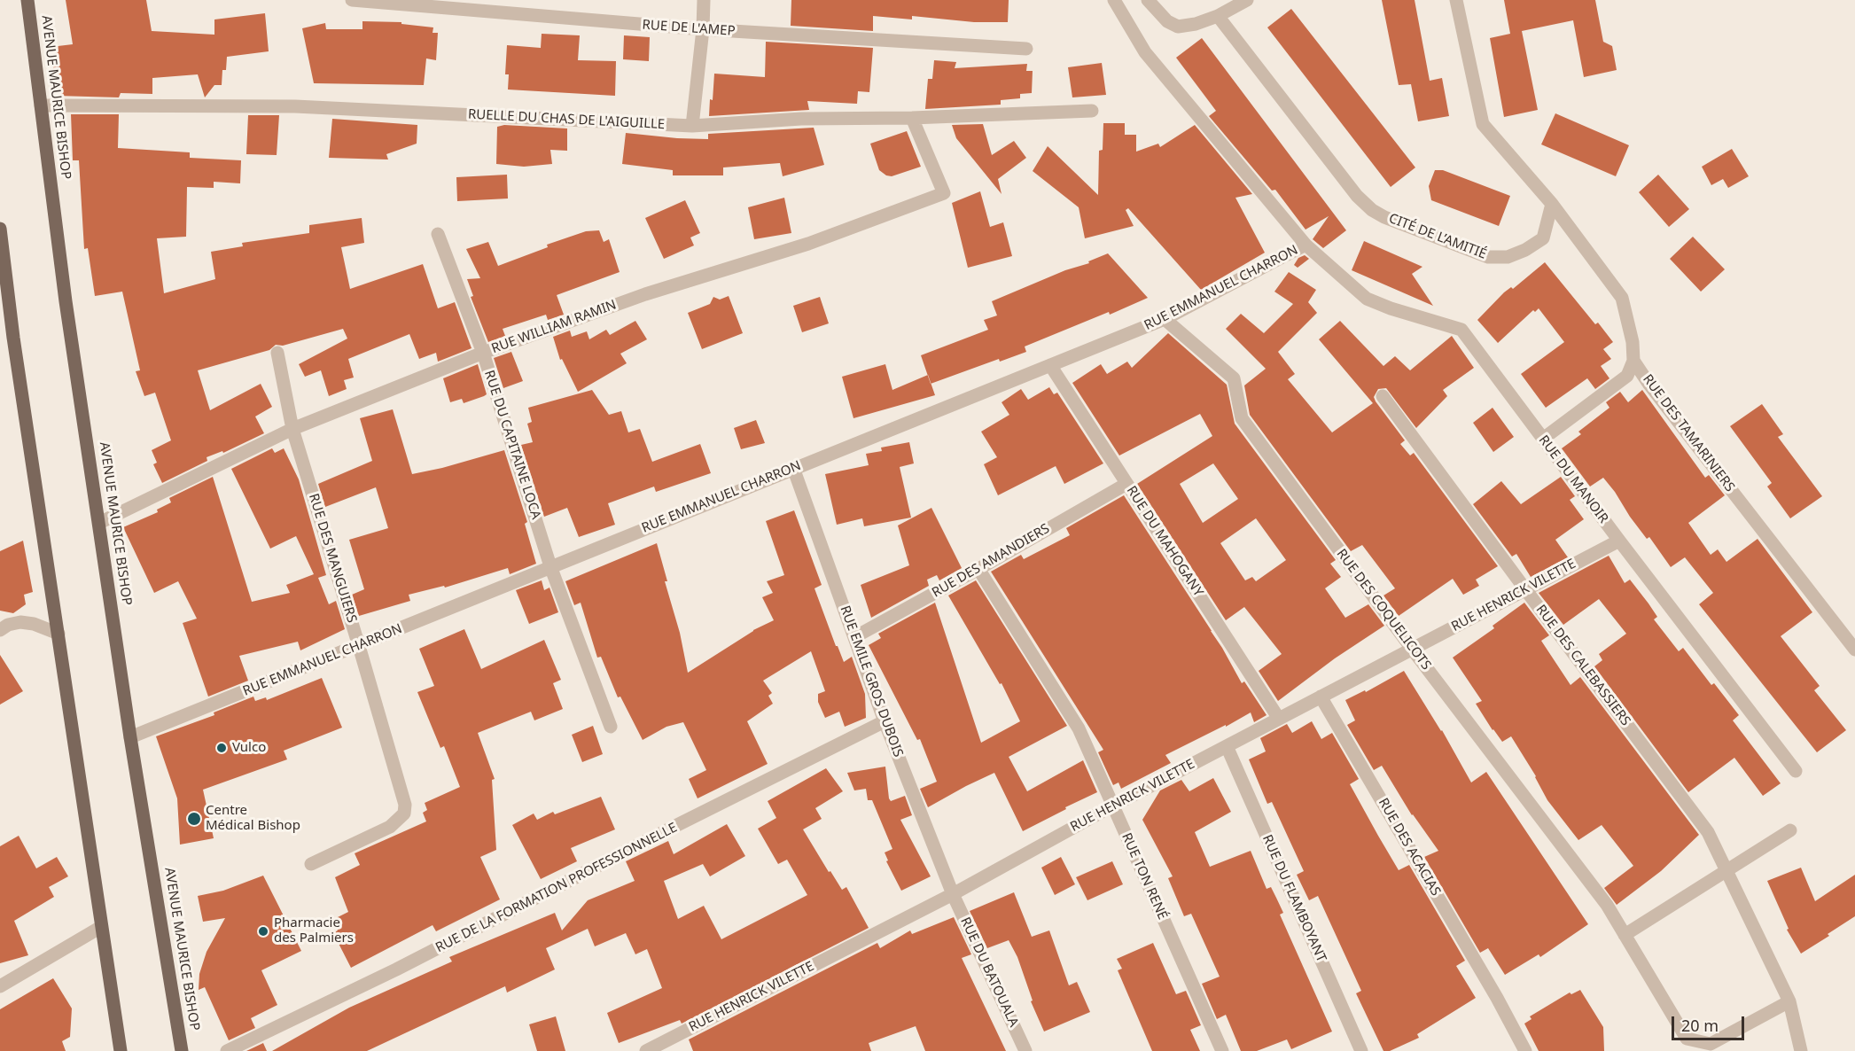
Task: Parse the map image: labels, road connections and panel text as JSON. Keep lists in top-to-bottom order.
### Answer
{
  "streets": {
    "main road": ["AVENUE MAURICE BISHOP"],
    "street": [
      "RUE DE L'AMEP",
      "RUELLE DU CHAS DE L'AIGUILLE",
      "CITÉ DE L’AMITIÉ",
      "RUE EMMANUEL CHARRON",
      "RUE WILLIAM RAMIN",
      "RUE DES TAMARINIERS",
      "RUE DU CAPITAINE LOCA",
      "RUE DU MANOIR",
      "RUE DU MAHOGANY",
      "RUE DES MANGUIERS",
      "RUE DES AMANDIERS",
      "RUE HENRICK VILETTE",
      "RUE DES COQUELICOTS",
      "RUE DES CALEBASSIERS",
      "RUE EMILE GROS DUBOIS",
      "RUE DES ACACIAS",
      "RUE TON RENÉ",
      "RUE DE LA FORMATION PROFESSIONNELLE",
      "RUE DU FLAMBOYANT",
      "RUE DU BATOUALA"
    ]
  },
  "crossings": [
    ["AVENUE MAURICE BISHOP", "RUELLE DU CHAS DE L'AIGUILLE"],
    ["AVENUE MAURICE BISHOP", "RUE EMMANUEL CHARRON"],
    ["AVENUE MAURICE BISHOP", "RUE WILLIAM RAMIN"],
    ["RUELLE DU CHAS DE L'AIGUILLE", "RUE WILLIAM RAMIN"],
    ["CITÉ DE L’AMITIÉ", "RUE DES TAMARINIERS"],
    ["RUE EMMANUEL CHARRON", "RUE DU CAPITAINE LOCA"],
    ["RUE EMMANUEL CHARRON", "RUE DU MANOIR"],
    ["RUE EMMANUEL CHARRON", "RUE DU MAHOGANY"],
    ["RUE EMMANUEL CHARRON", "RUE DES MANGUIERS"],
    ["RUE EMMANUEL CHARRON", "RUE DES COQUELICOTS"],
    ["RUE EMMANUEL CHARRON", "RUE EMILE GROS DUBOIS"],
    ["RUE WILLIAM RAMIN", "RUE DU CAPITAINE LOCA"],
    ["RUE WILLIAM RAMIN", "RUE DES MANGUIERS"],
    ["RUE DU MANOIR", "RUE HENRICK VILETTE"],
    ["RUE DU MAHOGANY", "RUE DES AMANDIERS"],
    ["RUE DU MAHOGANY", "RUE HENRICK VILETTE"],
    ["RUE DES AMANDIERS", "RUE EMILE GROS DUBOIS"],
    ["RUE DES AMANDIERS", "RUE TON RENÉ"],
    ["RUE HENRICK VILETTE", "RUE DES COQUELICOTS"],
    ["RUE HENRICK VILETTE", "RUE DES CALEBASSIERS"],
    ["RUE HENRICK VILETTE", "RUE EMILE GROS DUBOIS"],
    ["RUE HENRICK VILETTE", "RUE DES ACACIAS"],
    ["RUE HENRICK VILETTE", "RUE TON RENÉ"],
    ["RUE HENRICK VILETTE", "RUE DU FLAMBOYANT"],
    ["RUE HENRICK VILETTE", "RUE DU BATOUALA"],
    ["RUE DES COQUELICOTS", "RUE DES CALEBASSIERS"],
    ["RUE EMILE GROS DUBOIS", "RUE DE LA FORMATION PROFESSIONNELLE"],
    ["RUE EMILE GROS DUBOIS", "RUE DU BATOUALA"]
  ],
  "places": ["Vulco", "Centre Médical Bishop", "Pharmacie des Palmiers"],
  "scale_bar": "20 m"
}
